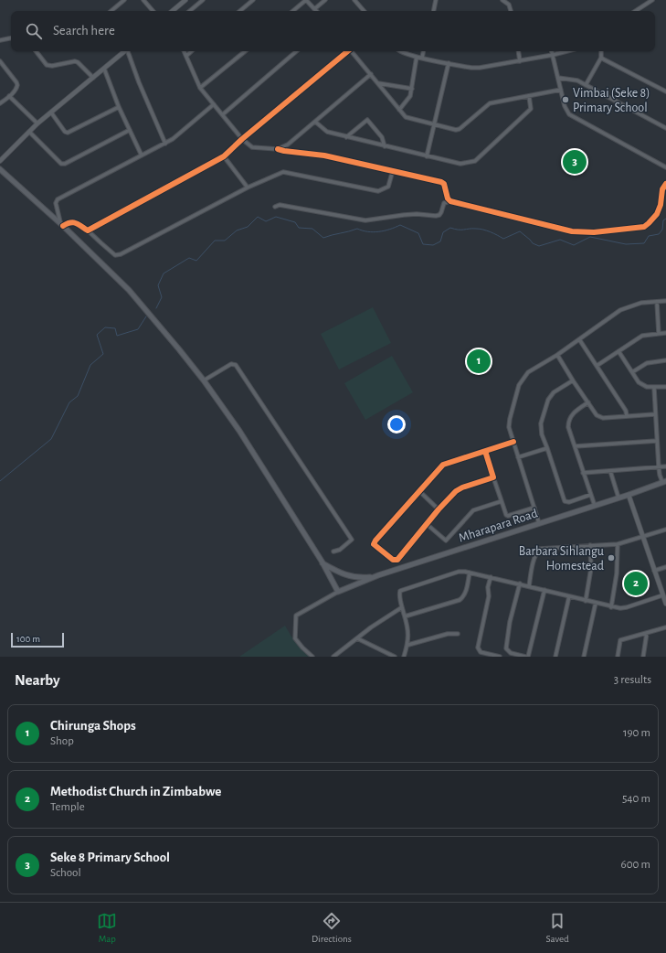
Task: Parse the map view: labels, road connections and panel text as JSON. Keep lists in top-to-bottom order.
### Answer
{
  "streets": {
    "main road": ["Mharapara Road"]
  },
  "places": ["Vimbai (Seke 8) Primary School", "Barbara Sihlangu Homestead"],
  "scale_bar": "100 m",
  "page": {
    "search": "Search here",
    "pins": ["3", "1", "2"],
    "scale": "100 m",
    "heading": ["Nearby", "3 results"],
    "list": [
      {
        "mark": "1",
        "name": "Chirunga Shops",
        "note": "Shop",
        "value": "190 m"
      },
      {
        "mark": "2",
        "name": "Methodist Church in Zimbabwe",
        "note": "Temple",
        "value": "540 m"
      },
      {
        "mark": "3",
        "name": "Seke 8 Primary School",
        "note": "School",
        "value": "600 m"
      }
    ],
    "nav": ["Map", "Directions", "Saved"]
  }
}
